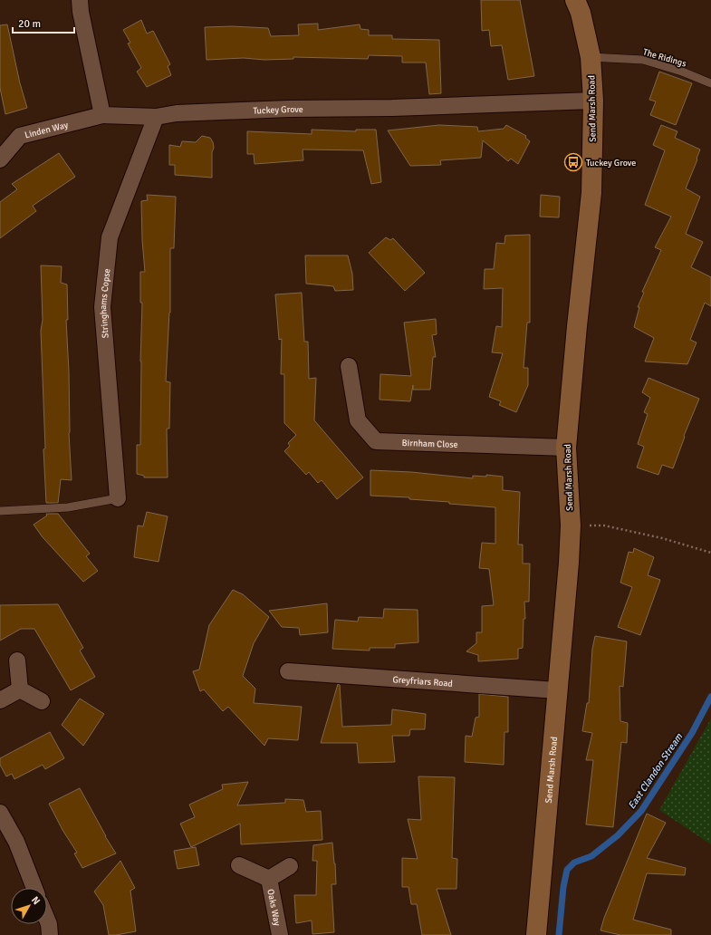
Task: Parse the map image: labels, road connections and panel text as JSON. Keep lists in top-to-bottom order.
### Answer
{
  "streets": {
    "main road": ["Send Marsh Road"],
    "street": [
      "Tuckey Grove",
      "Linden Way",
      "Stringhams Copse",
      "Birnham Close",
      "Greyfriars Road",
      "Oaks Way"
    ],
    "lane": ["The Ridings"]
  },
  "crossings": [
    ["The Ridings", "Send Marsh Road"],
    ["Send Marsh Road", "Tuckey Grove"],
    ["Send Marsh Road", "Birnham Close"],
    ["Send Marsh Road", "Greyfriars Road"],
    ["Tuckey Grove", "Linden Way"],
    ["Tuckey Grove", "Stringhams Copse"]
  ],
  "water": ["East Clandon Stream"],
  "places": {
    "bus stop": ["Tuckey Grove"]
  },
  "scale_bar": "20 m",
  "north": "top right"
}
